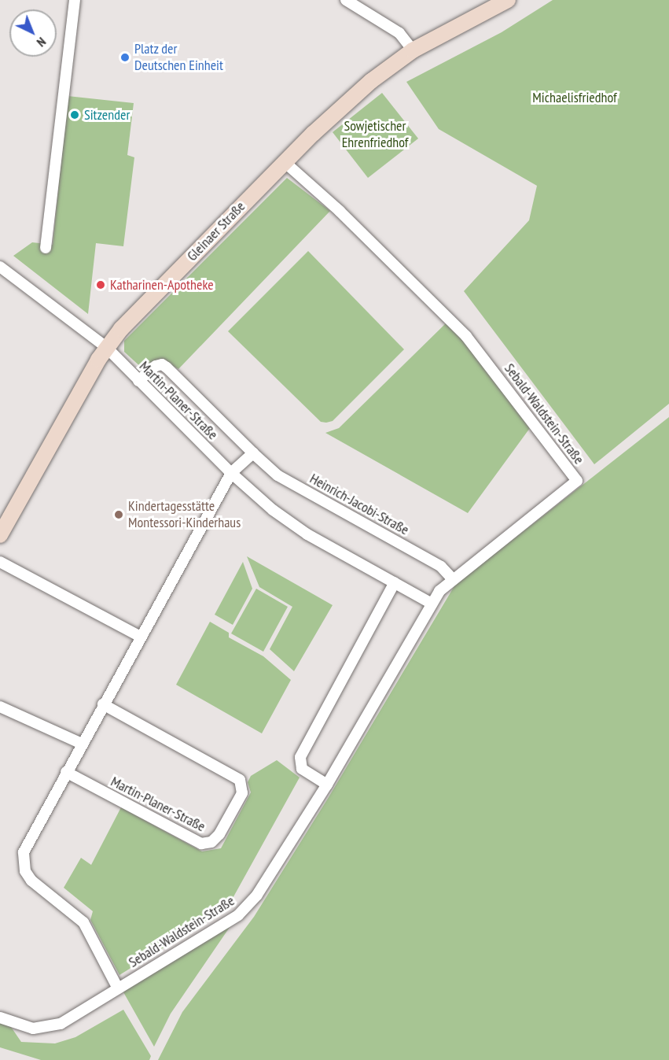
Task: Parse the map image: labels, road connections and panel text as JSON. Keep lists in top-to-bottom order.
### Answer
{
  "streets": {
    "street": [
      "Gleinaer Straße",
      "Martin-Planer-Straße",
      "Sebald-Waldstein-Straße",
      "Heinrich-Jacobi-Straße"
    ]
  },
  "crossings": [
    ["Gleinaer Straße", "Martin-Planer-Straße"],
    ["Gleinaer Straße", "Sebald-Waldstein-Straße"],
    ["Martin-Planer-Straße", "Sebald-Waldstein-Straße"],
    ["Martin-Planer-Straße", "Heinrich-Jacobi-Straße"],
    ["Sebald-Waldstein-Straße", "Heinrich-Jacobi-Straße"]
  ],
  "parks": ["Michaelisfriedhof", "Sowjetischer Ehrenfriedhof"],
  "places": [
    "Platz der Deutschen Einheit",
    "Sitzender",
    "Katharinen-Apotheke",
    "Kindertagesstätte Montessori-Kinderhaus"
  ],
  "north": "bottom right"
}
